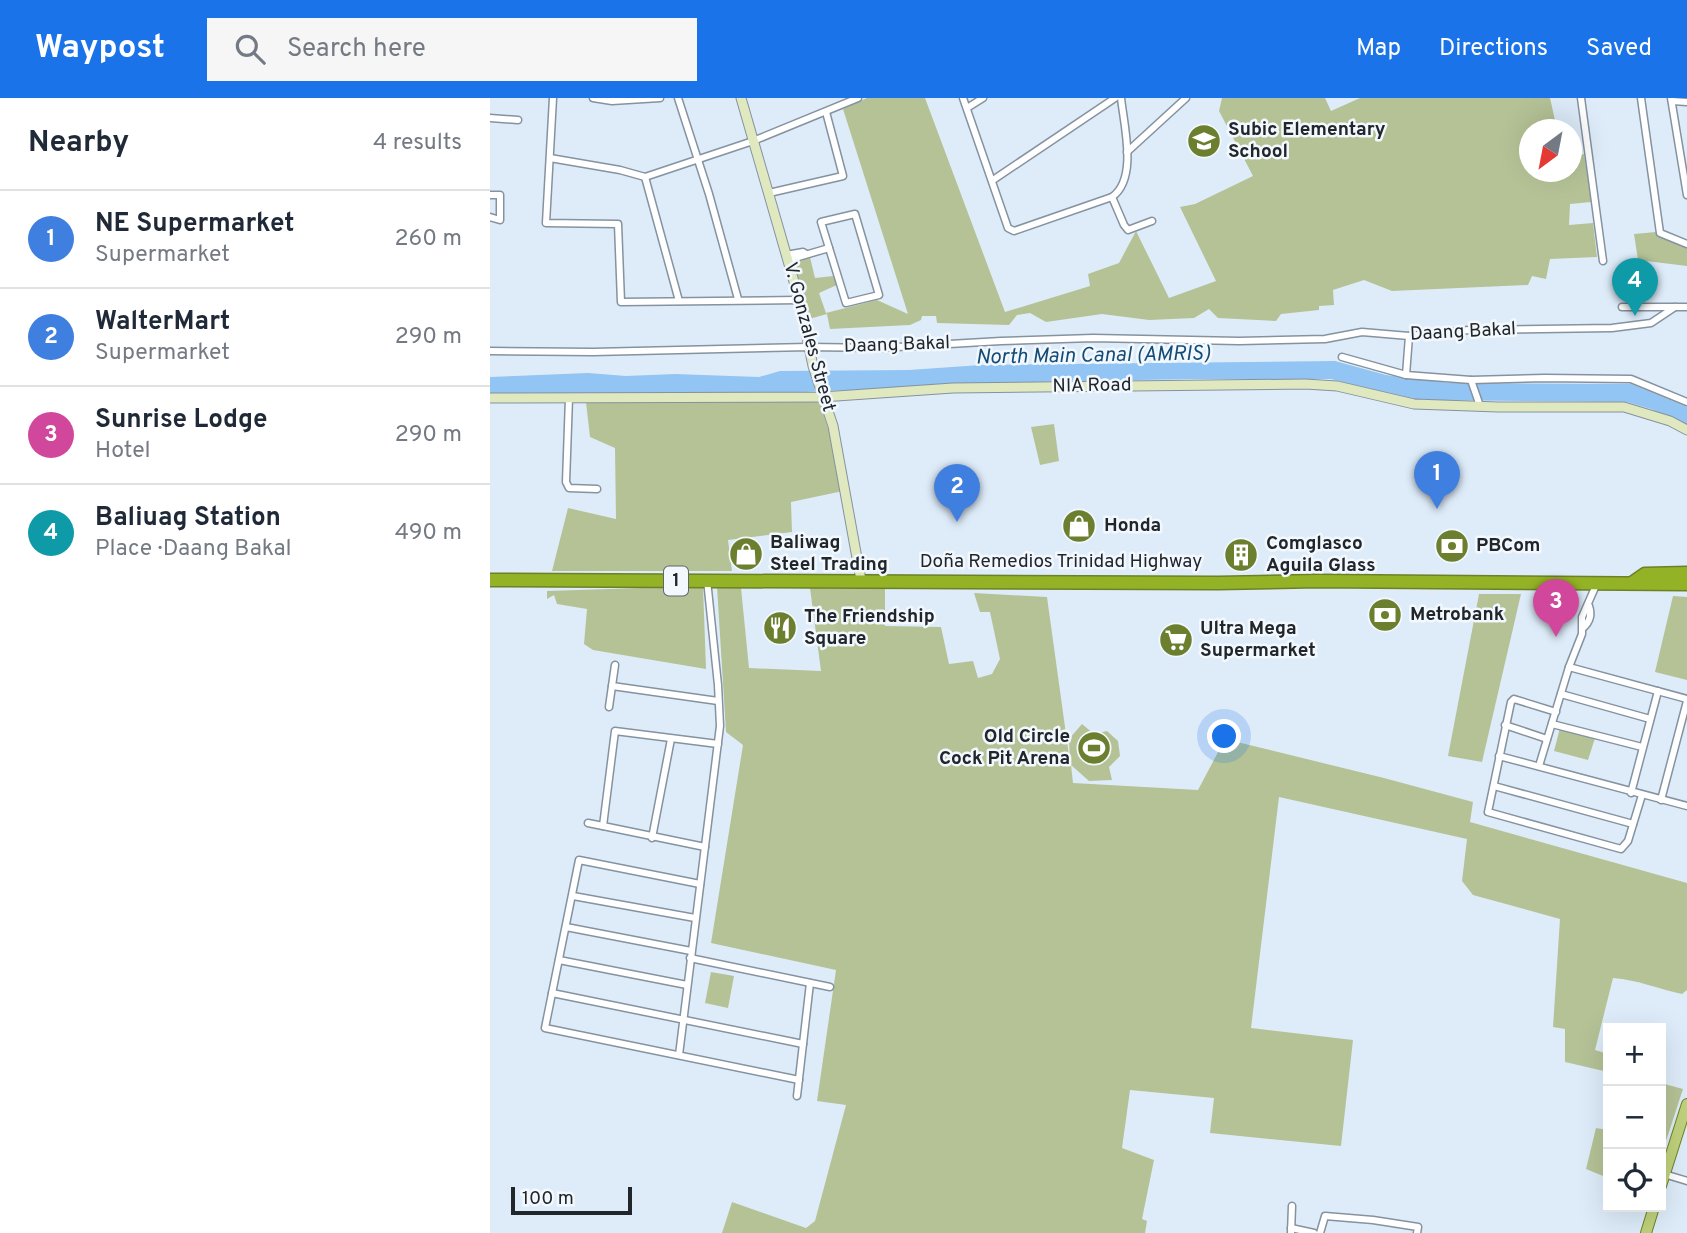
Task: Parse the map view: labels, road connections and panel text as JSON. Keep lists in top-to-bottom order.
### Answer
{
  "streets": {
    "highway": ["Doña Remedios Trinidad Highway", "1"],
    "street": ["Daang Bakal", "V. Gonzales Street", "NIA Road"]
  },
  "crossings": [
    ["Daang Bakal", "V. Gonzales Street"],
    ["V. Gonzales Street", "NIA Road"],
    ["V. Gonzales Street", "Doña Remedios Trinidad Highway"],
    ["Doña Remedios Trinidad Highway", "1"]
  ],
  "water": ["North Main Canal (AMRIS)"],
  "places": {
    "school or university": ["Subic Elementary School"],
    "shop": ["Honda", "Baliwag Steel Trading"],
    "bank": ["PBCom", "Metrobank"],
    "building": ["Comglasco Aguila Glass"],
    "restaurant": ["The Friendship Square"],
    "supermarket": ["Ultra Mega Supermarket"],
    "sports": ["Old Circle Cock Pit Arena"]
  },
  "scale_bar": "100 m",
  "north": "bottom left",
  "page": {
    "header": "Waypost",
    "search": "Search here",
    "nav": ["Map", "Directions", "Saved"],
    "heading": ["Nearby", "4 results"],
    "list": [
      {
        "mark": "1",
        "name": "NE Supermarket",
        "note": "Supermarket",
        "value": "260 m"
      },
      {
        "mark": "2",
        "name": "WalterMart",
        "note": "Supermarket",
        "value": "290 m"
      },
      {
        "mark": "3",
        "name": "Sunrise Lodge",
        "note": "Hotel",
        "value": "290 m"
      },
      {
        "mark": "4",
        "name": "Baliuag Station",
        "note": "Place · Daang Bakal",
        "value": "490 m"
      }
    ],
    "pins": [
      "4",
      "1",
      "2",
      "3"
    ],
    "map_buttons": ["+", "−"],
    "scale": "100 m"
  }
}
